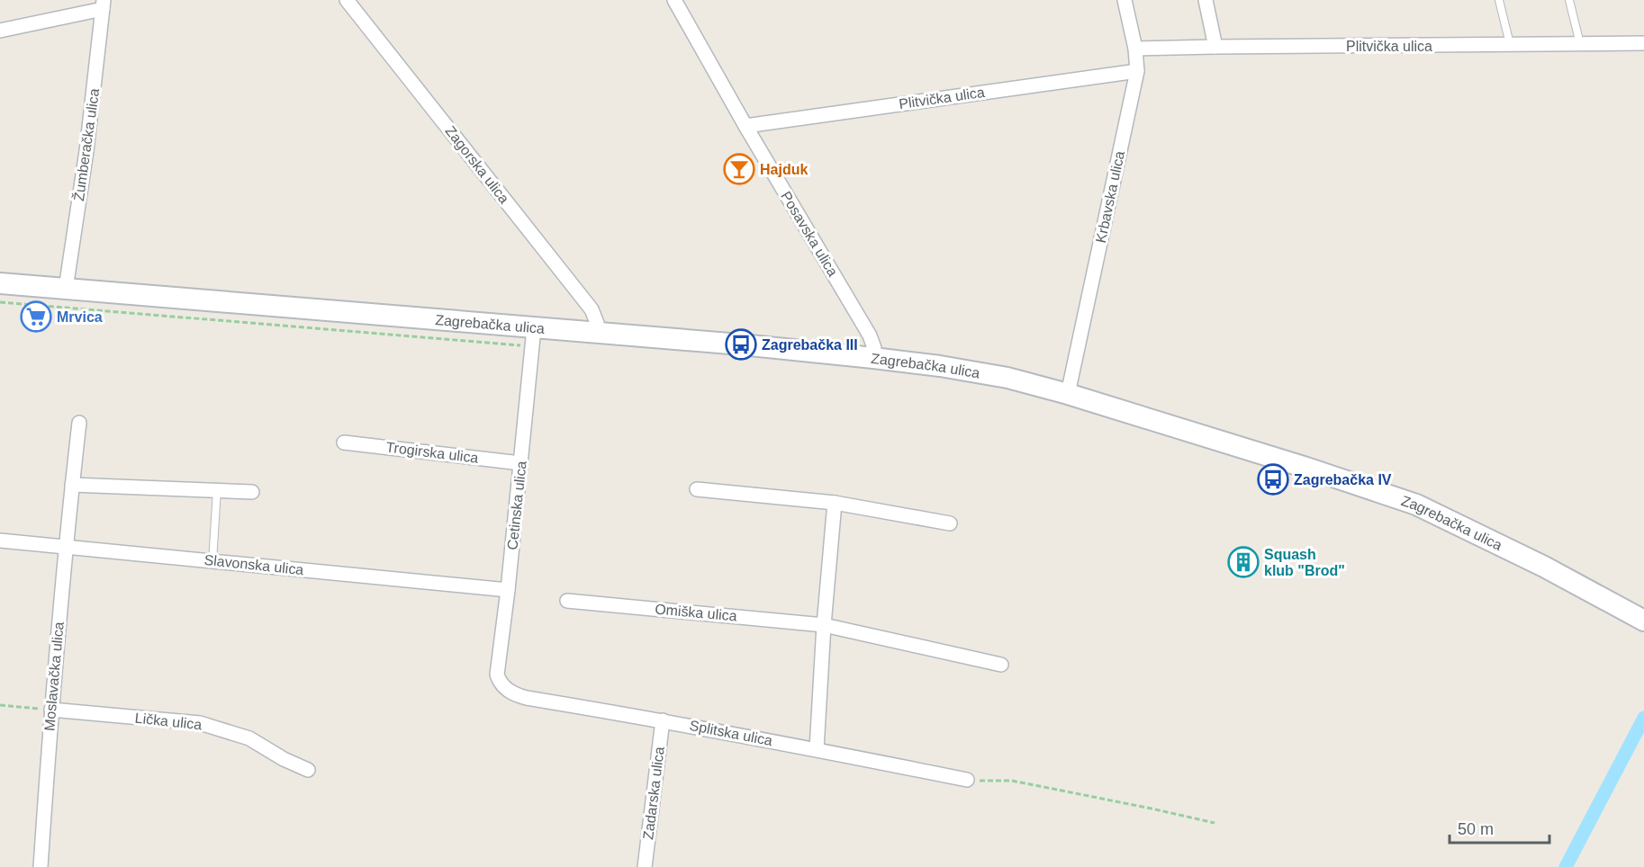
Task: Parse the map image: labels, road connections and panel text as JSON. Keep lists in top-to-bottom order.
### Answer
{
  "streets": {
    "main road": ["Zagrebačka ulica"],
    "street": [
      "Plitvička ulica",
      "Žumberačka ulica",
      "Zagorska ulica",
      "Krbavska ulica",
      "Posavska ulica",
      "Trogirska ulica",
      "Cetinska ulica",
      "Slavonska ulica",
      "Omiška ulica",
      "Moslavačka ulica",
      "Lička ulica",
      "Splitska ulica",
      "Zadarska ulica"
    ]
  },
  "crossings": [
    ["Plitvička ulica", "Krbavska ulica"],
    ["Plitvička ulica", "Posavska ulica"],
    ["Žumberačka ulica", "Zagrebačka ulica"],
    ["Zagorska ulica", "Zagrebačka ulica"],
    ["Krbavska ulica", "Zagrebačka ulica"],
    ["Posavska ulica", "Zagrebačka ulica"],
    ["Zagrebačka ulica", "Cetinska ulica"],
    ["Trogirska ulica", "Cetinska ulica"],
    ["Cetinska ulica", "Slavonska ulica"],
    ["Cetinska ulica", "Splitska ulica"],
    ["Slavonska ulica", "Moslavačka ulica"],
    ["Moslavačka ulica", "Lička ulica"],
    ["Splitska ulica", "Zadarska ulica"]
  ],
  "places": {
    "bar": ["Hajduk"],
    "supermarket": ["Mrvica"],
    "bus stop": ["Zagrebačka III", "Zagrebačka IV"],
    "building": ["Squash klub \"Brod\""]
  },
  "scale_bar": "50 m"
}
